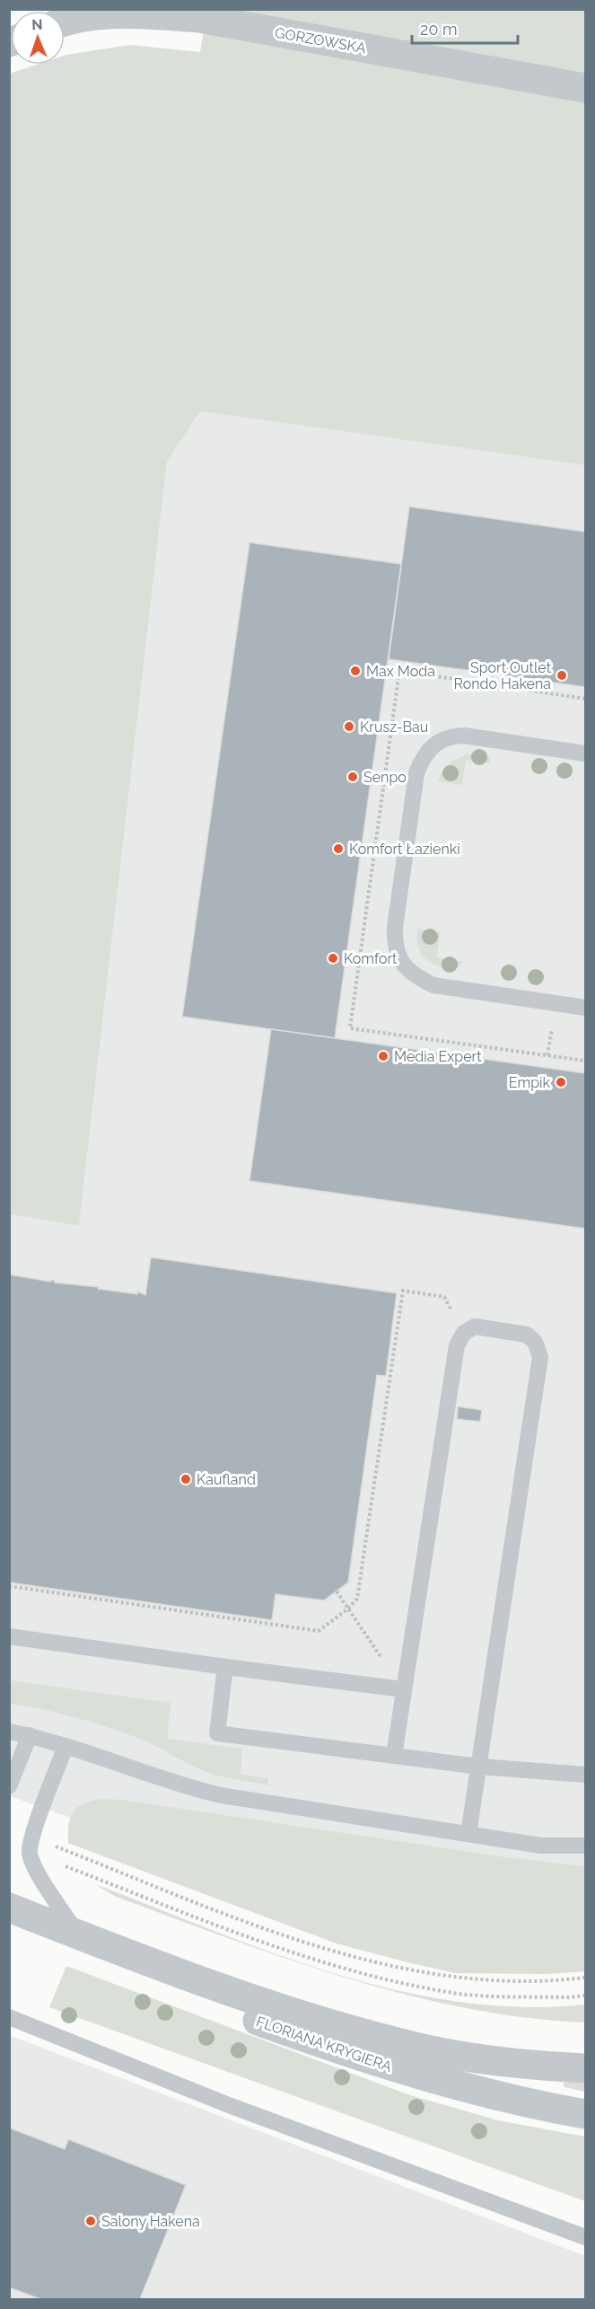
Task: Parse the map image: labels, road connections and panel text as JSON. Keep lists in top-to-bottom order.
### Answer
{
  "streets": {
    "street": ["GORZOWSKA", "FLORIANA KRYGIERA"]
  },
  "places": [
    "Max Moda",
    "Sport Outlet Rondo Hakena",
    "Krusz-Bau",
    "Senpo",
    "Komfort Łazienki",
    "Komfort",
    "Media Expert",
    "Empik",
    "Kaufland",
    "Salony Hakena"
  ],
  "scale_bar": "20 m",
  "north": "top"
}
